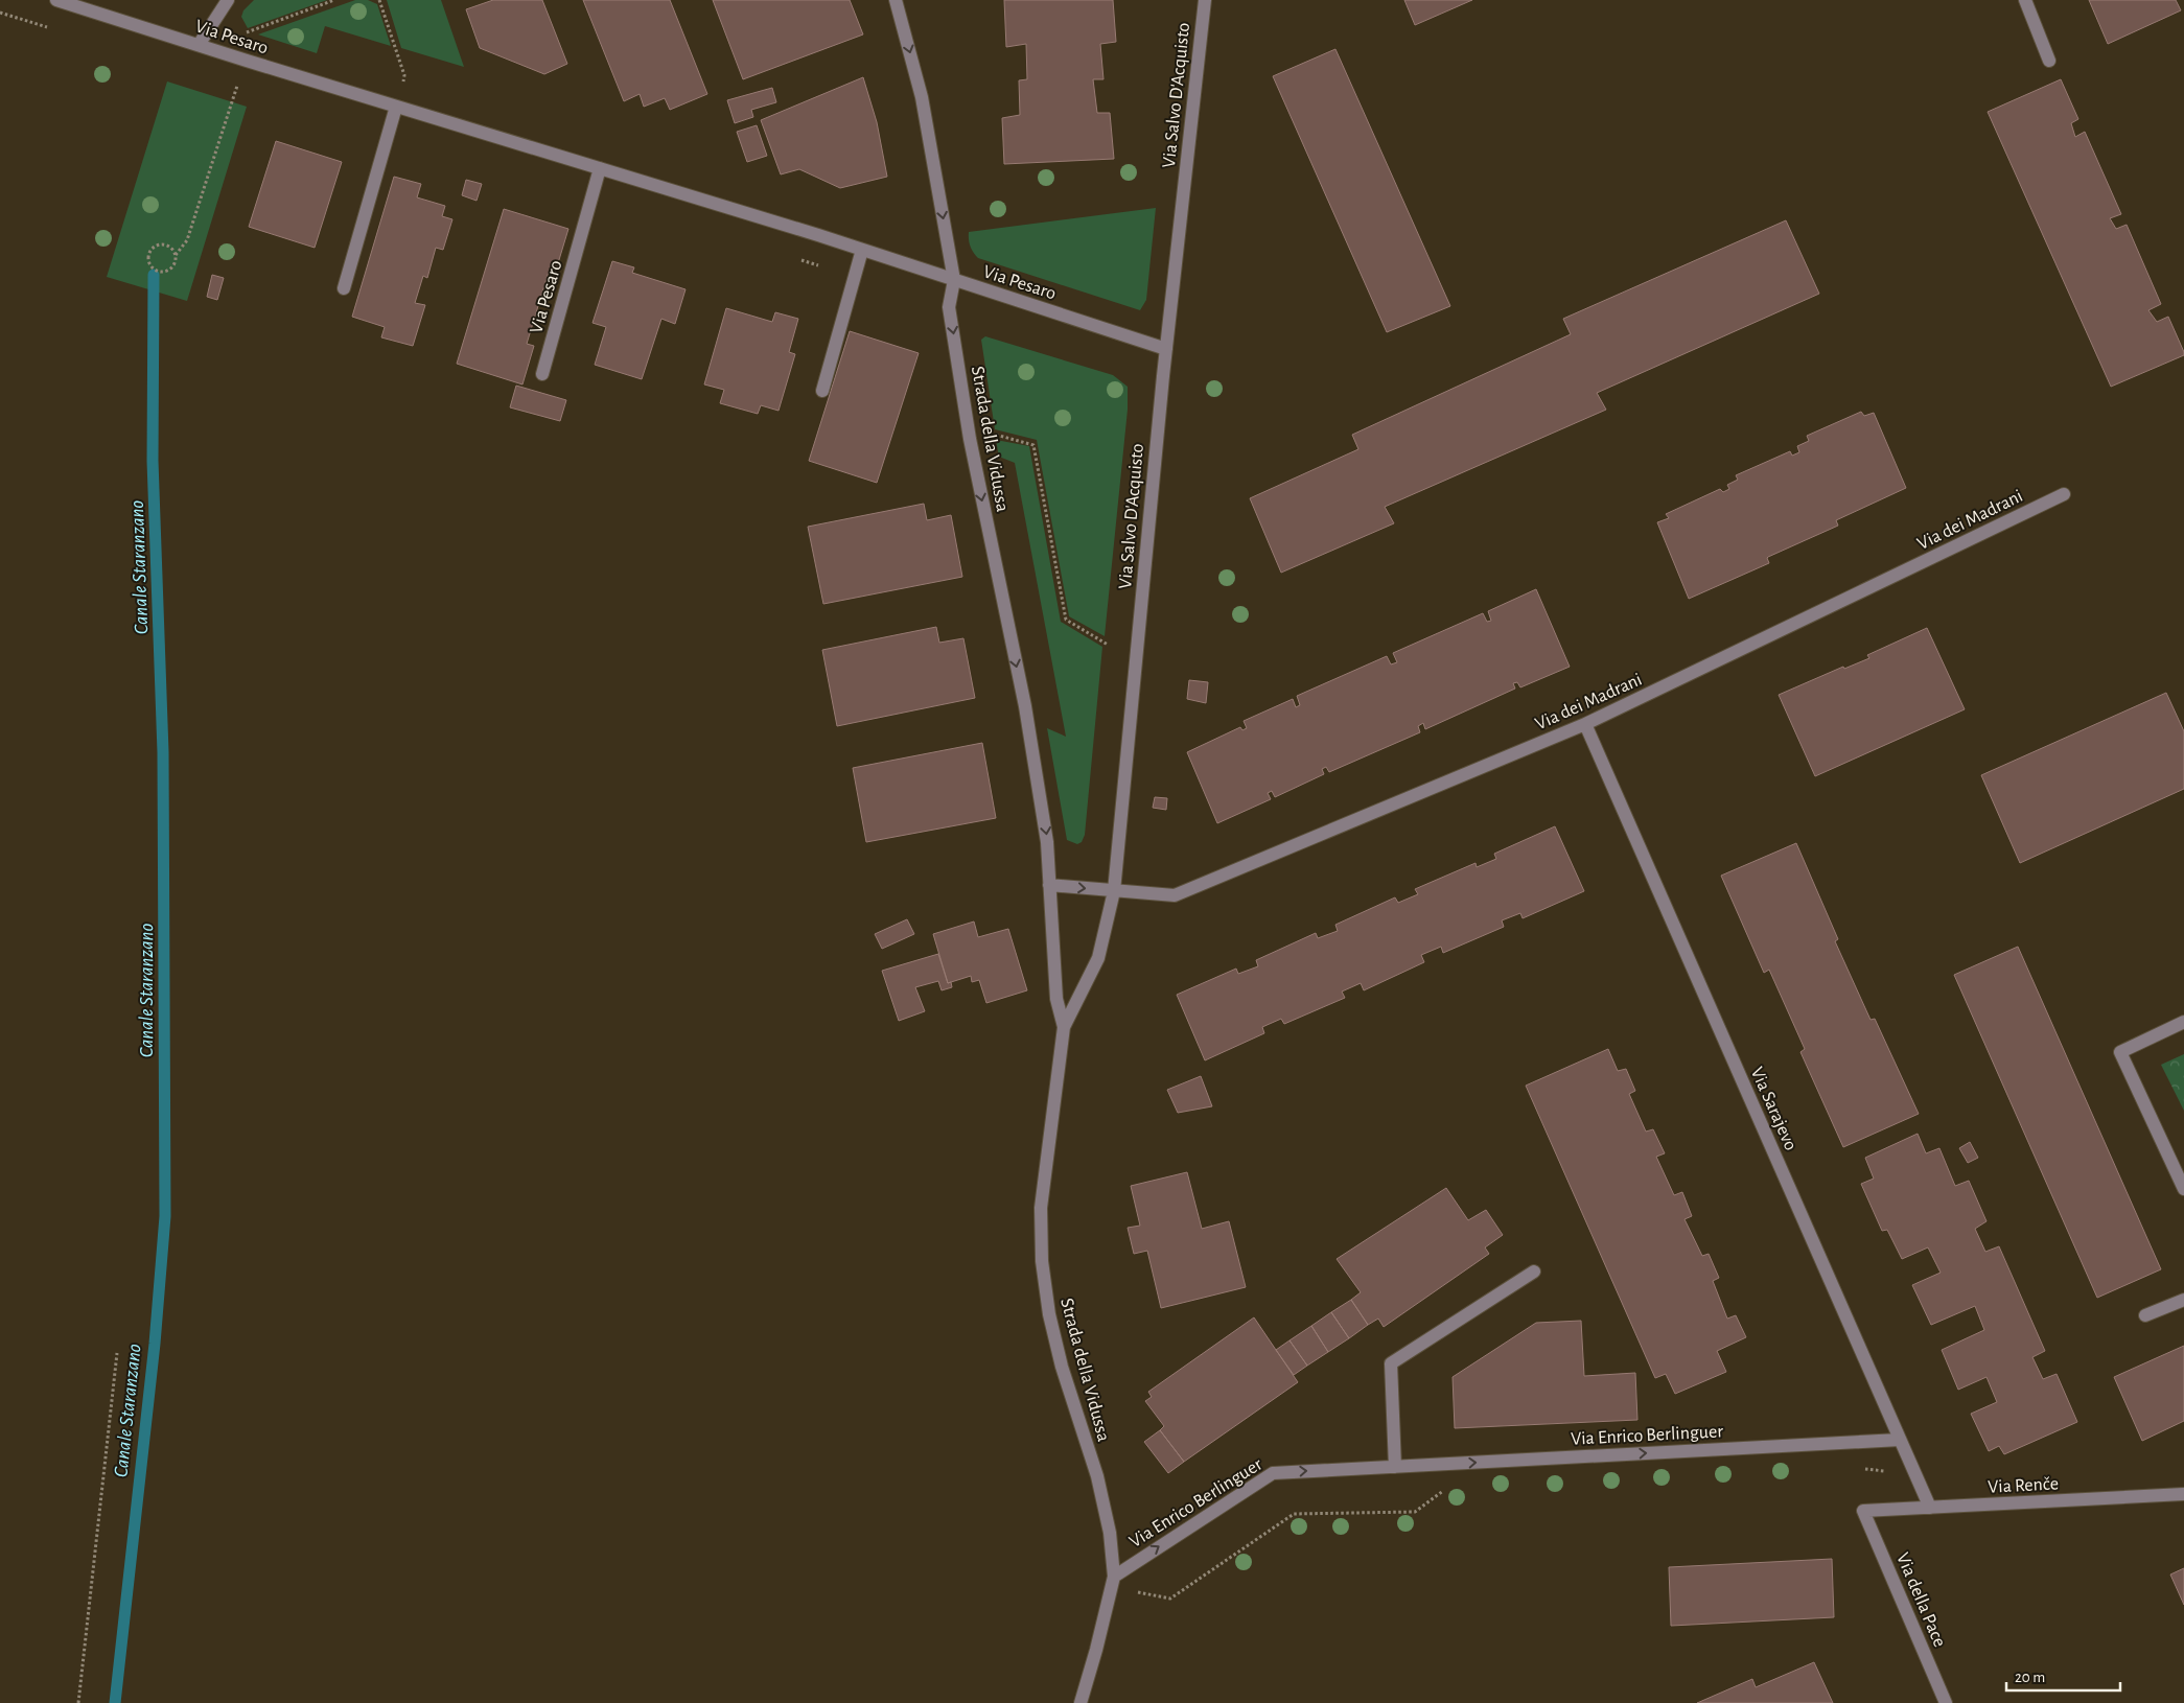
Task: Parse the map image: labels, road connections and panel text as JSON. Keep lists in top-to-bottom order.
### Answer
{
  "streets": {
    "street": [
      "Via Pesaro",
      "Via Salvo D'Acquisto",
      "Strada della Vidussa",
      "Via dei Madrani",
      "Via Sarajevo",
      "Via Enrico Berlinguer",
      "Via Renče",
      "Via della Pace"
    ]
  },
  "crossings": [
    ["Via Pesaro", "Via Salvo D'Acquisto"],
    ["Via Pesaro", "Strada della Vidussa"],
    ["Via Salvo D'Acquisto", "Strada della Vidussa"],
    ["Via Salvo D'Acquisto", "Via dei Madrani"],
    ["Strada della Vidussa", "Via Enrico Berlinguer"],
    ["Via dei Madrani", "Via Sarajevo"],
    ["Via Sarajevo", "Via Enrico Berlinguer"],
    ["Via Sarajevo", "Via Renče"],
    ["Via Renče", "Via della Pace"]
  ],
  "one_way": ["Strada della Vidussa", "Via Enrico Berlinguer"],
  "water": ["Canale Staranzano"],
  "scale_bar": "20 m"
}
